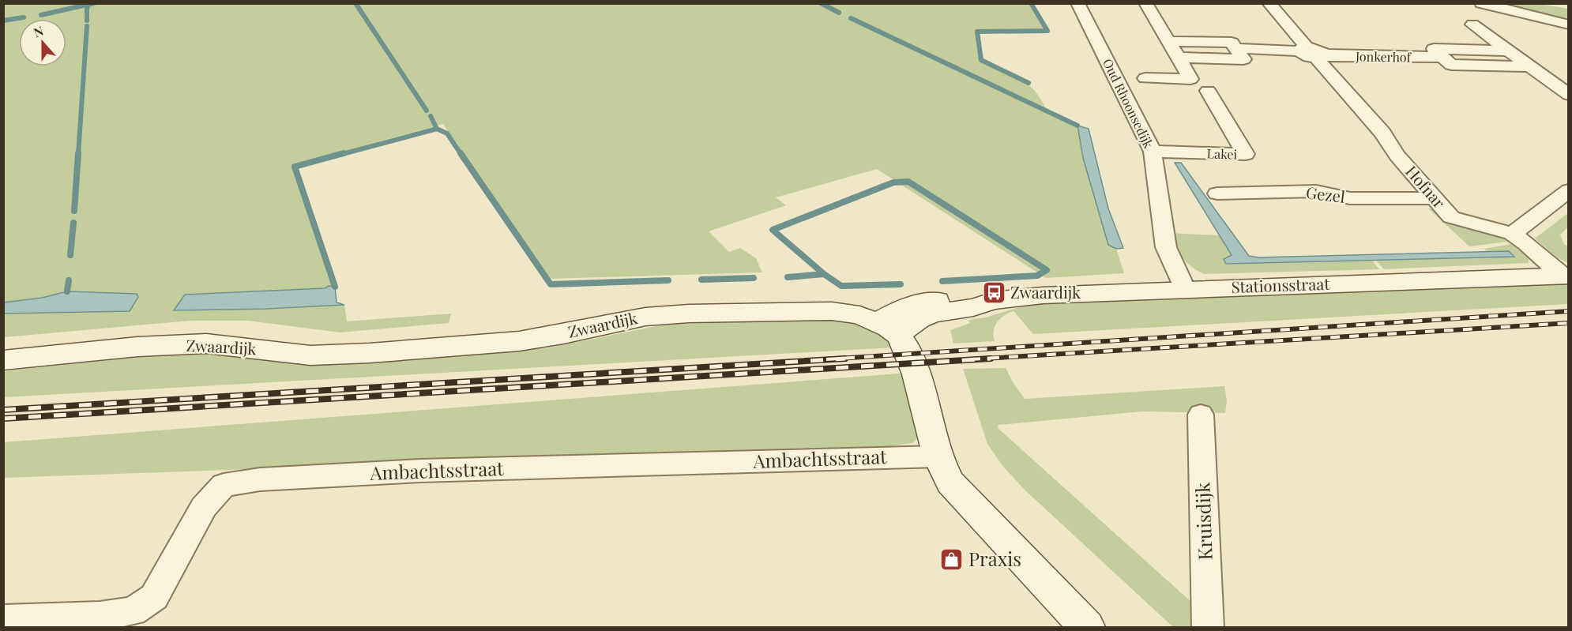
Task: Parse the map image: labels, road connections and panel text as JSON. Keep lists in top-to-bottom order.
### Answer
{
  "streets": {
    "street": [
      "Jonkerhof",
      "Oud Rhoonsedijk",
      "Lakei",
      "Hofnar",
      "Gezel",
      "Stationsstraat",
      "Zwaardijk",
      "Ambachtsstraat",
      "Kruisdijk"
    ]
  },
  "crossings": [
    ["Jonkerhof", "Hofnar"],
    ["Oud Rhoonsedijk", "Lakei"],
    ["Oud Rhoonsedijk", "Stationsstraat"],
    ["Hofnar", "Gezel"],
    ["Hofnar", "Stationsstraat"],
    ["Stationsstraat", "Zwaardijk"]
  ],
  "places": {
    "bus stop": ["Zwaardijk"],
    "shop": ["Praxis"]
  },
  "north": "top"
}
